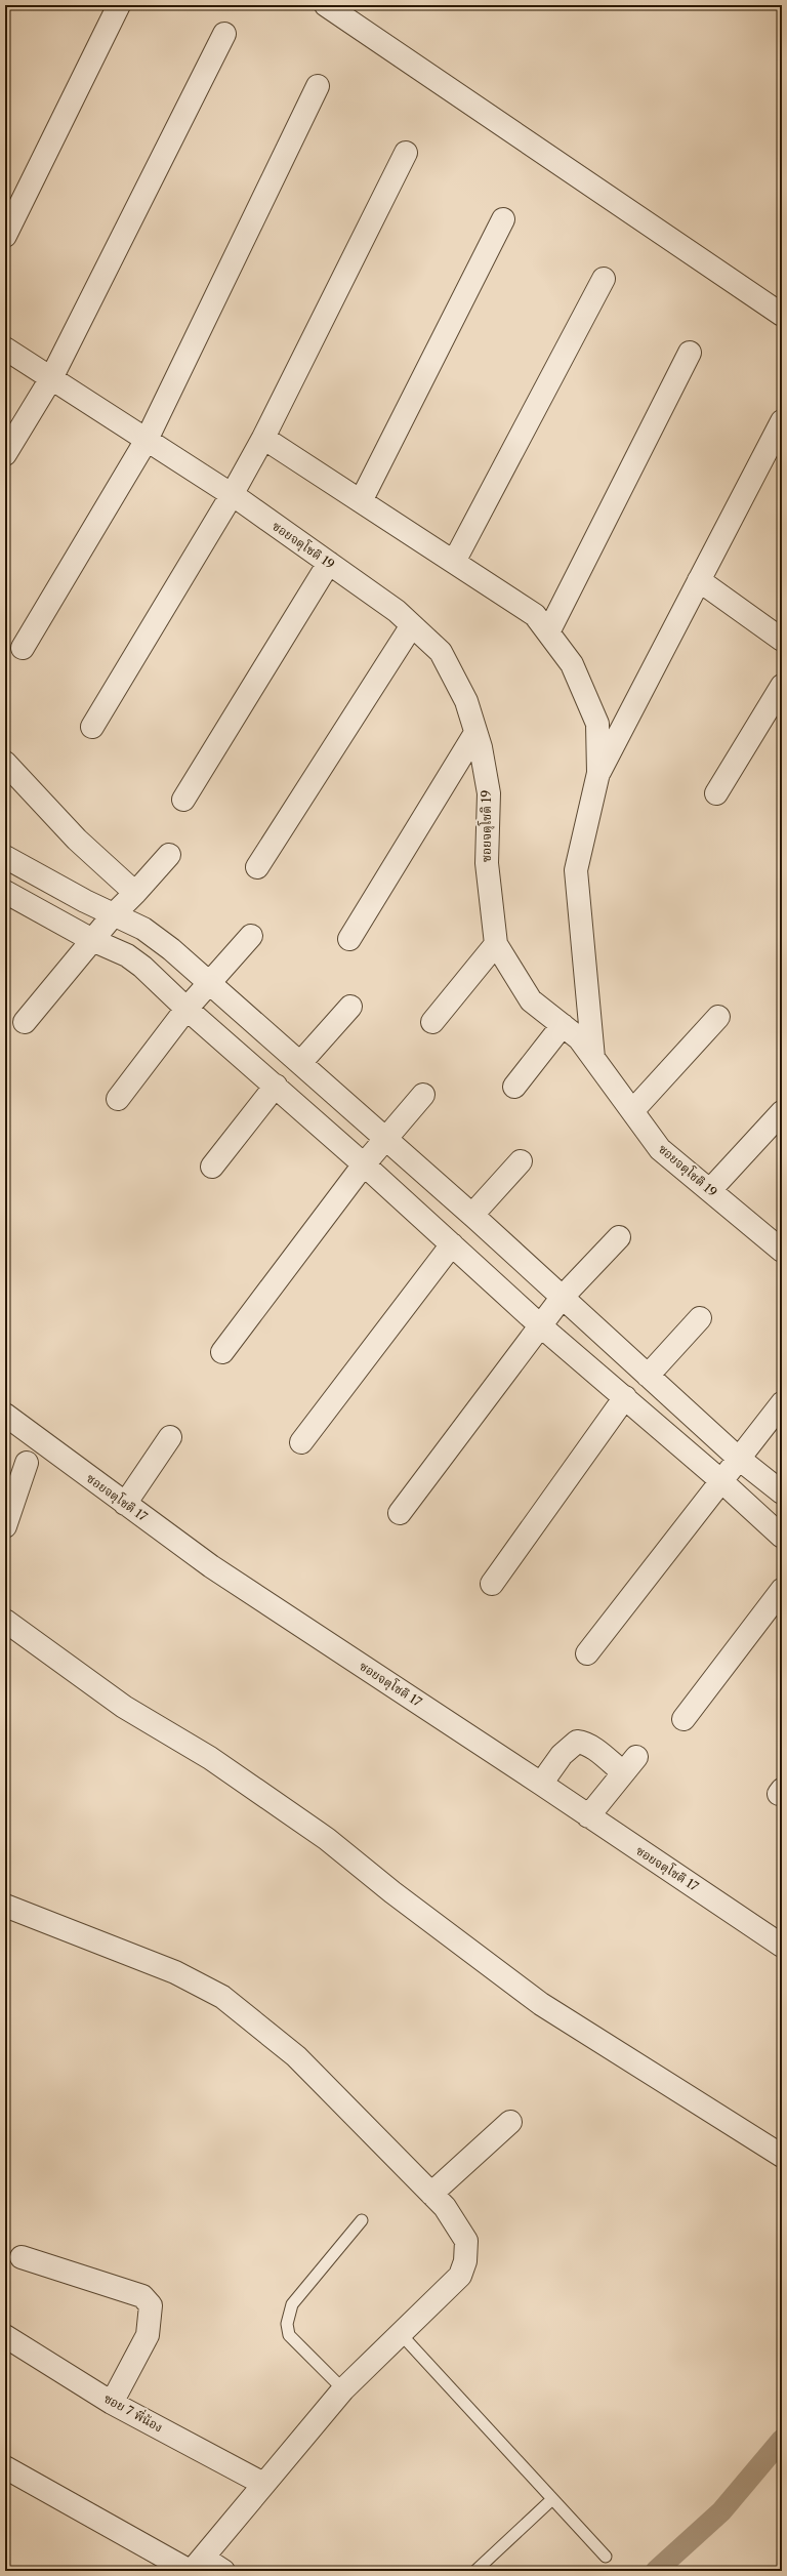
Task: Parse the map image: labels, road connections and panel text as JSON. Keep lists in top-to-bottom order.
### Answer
{
  "streets": {
    "street": ["ซอยจตุโชติ 19", "ซอยจตุโชติ 17", "ซอย 7 พี่น้อง"]
  }
}
